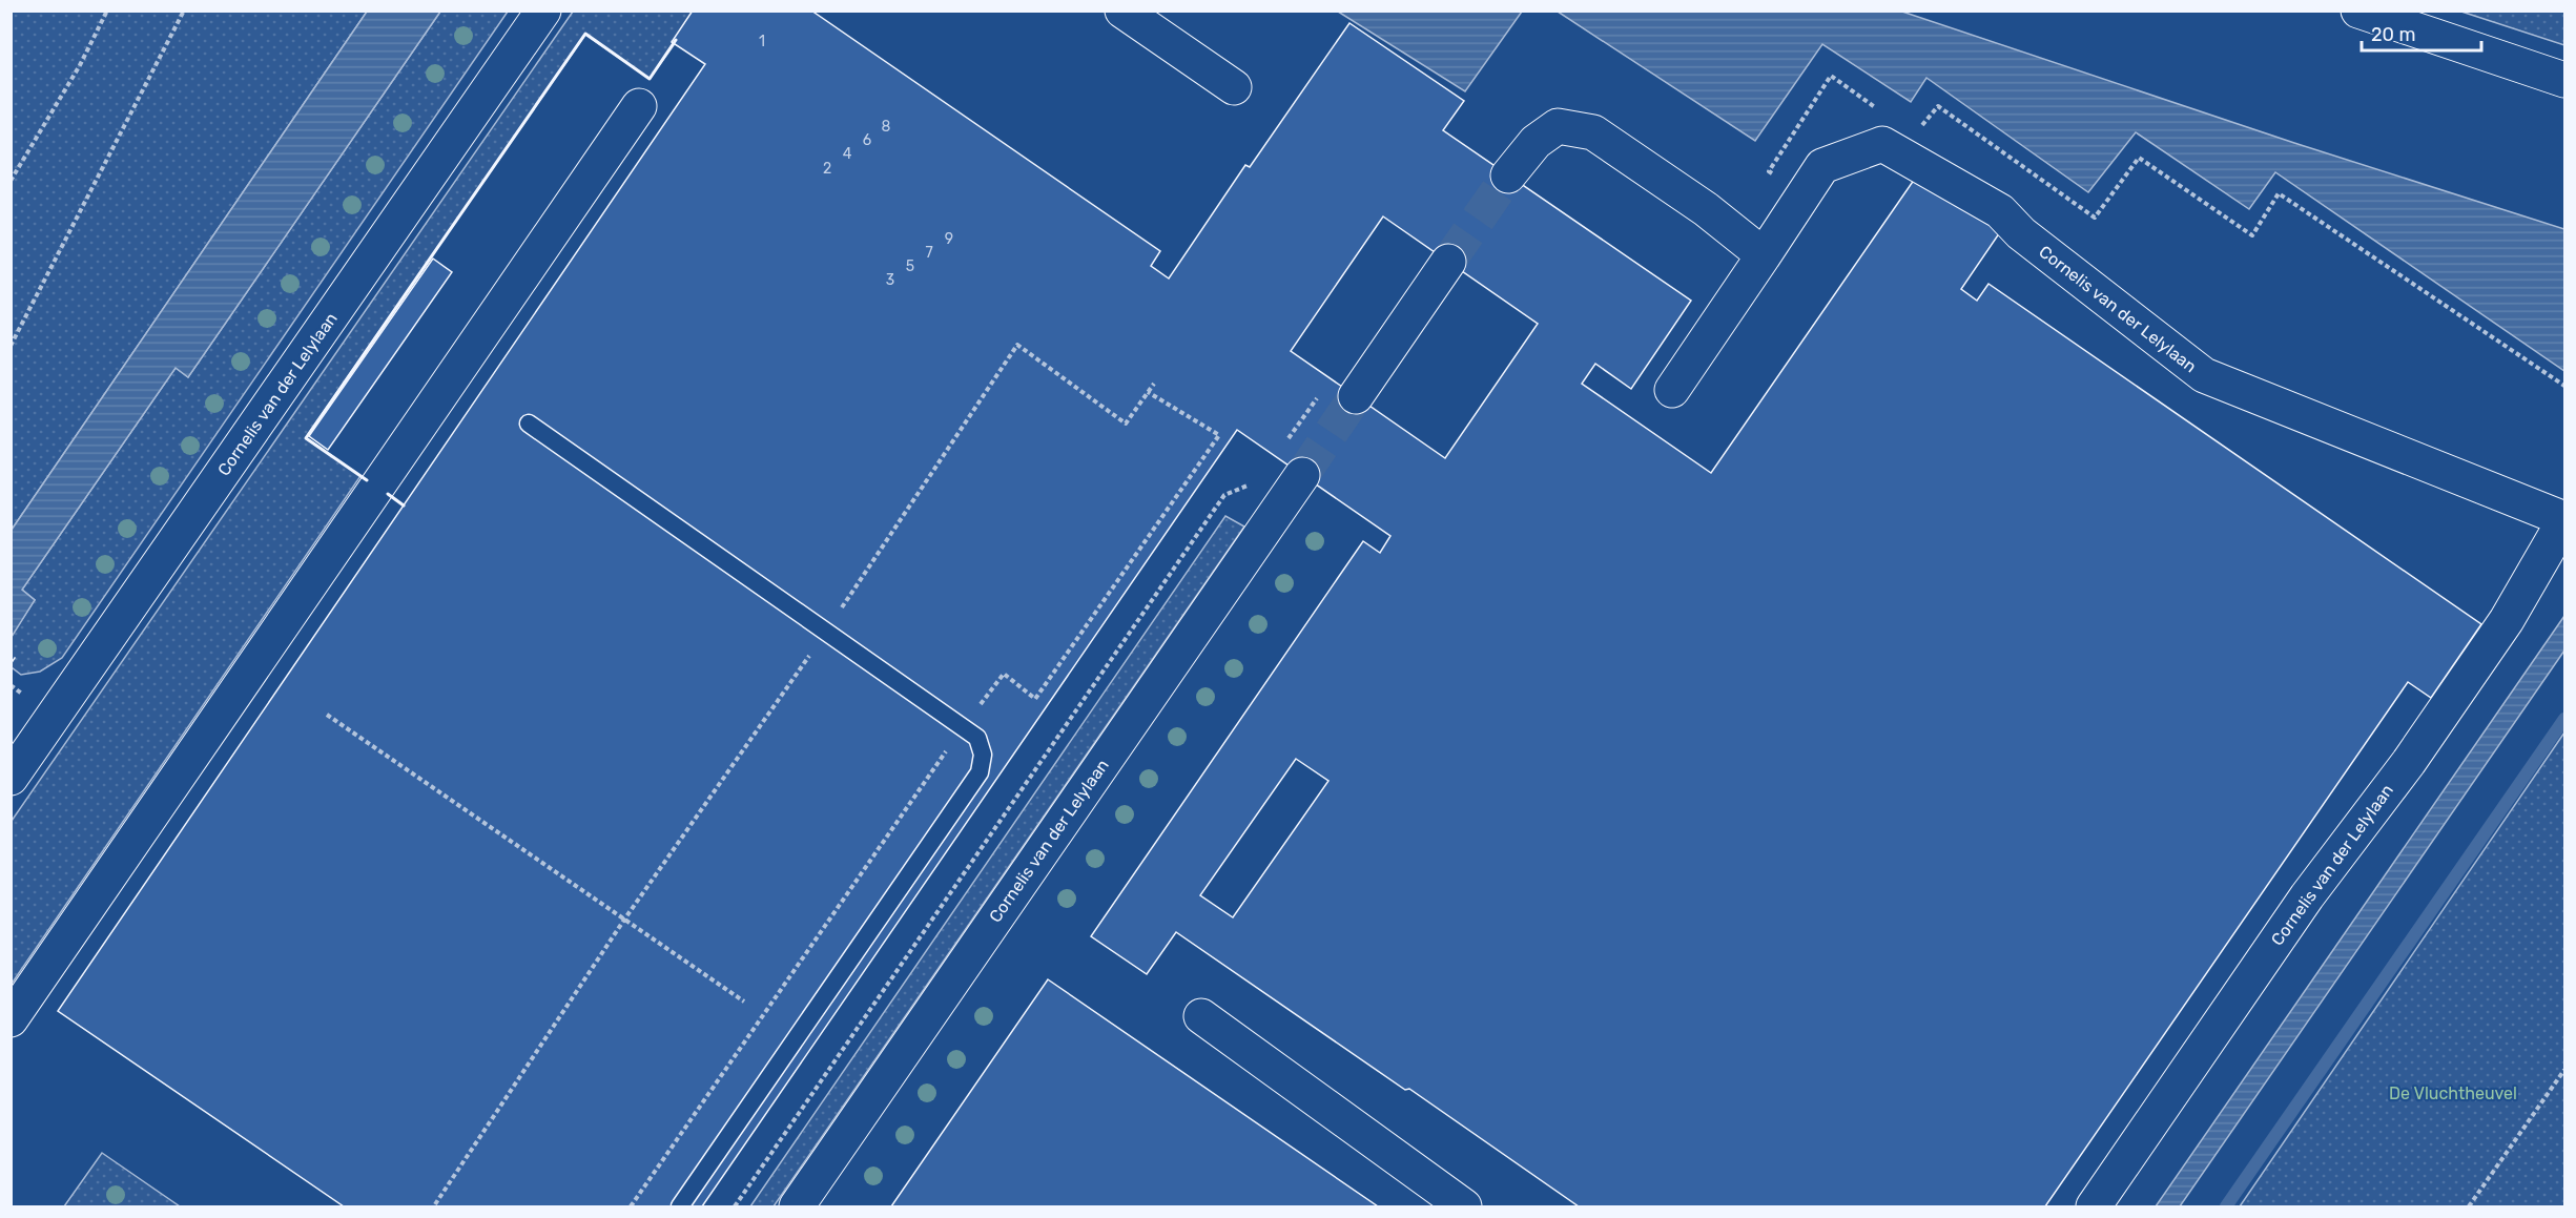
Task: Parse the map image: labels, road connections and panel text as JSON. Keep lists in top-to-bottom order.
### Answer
{
  "streets": {
    "main road": ["Cornelis van der Lelylaan"]
  },
  "parks": ["De Vluchtheuvel"],
  "house_numbers": [
    "1",
    "8",
    "6",
    "4",
    "2",
    "9",
    "7",
    "5",
    "3"
  ],
  "scale_bar": "20 m"
}
